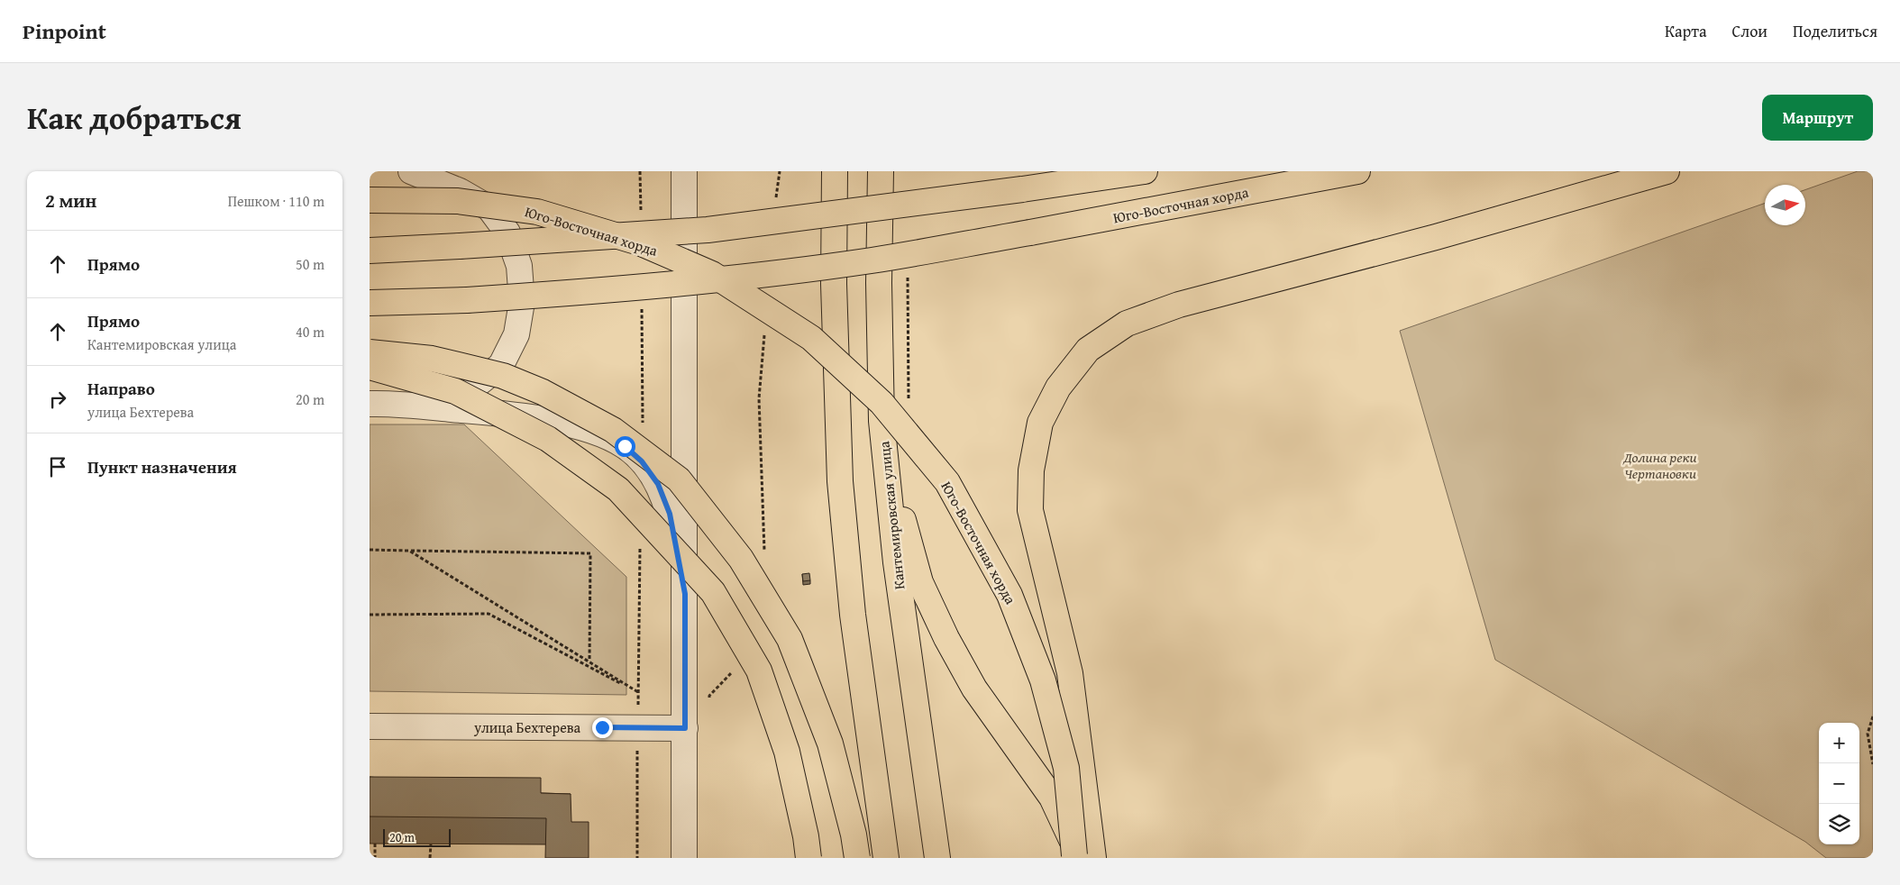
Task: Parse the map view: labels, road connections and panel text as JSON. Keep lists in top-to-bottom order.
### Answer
{
  "streets": {
    "main road": ["Юго-Восточная хорда", "Кантемировская улица"],
    "street": ["улица Бехтерева"]
  },
  "parks": ["Долина реки Чертановки"],
  "scale_bar": "20 m",
  "north": "right",
  "page": {
    "header": "Pinpoint",
    "nav": ["Карта", "Слои", "Поделиться"],
    "title": "Как добраться",
    "buttons": "Маршрут",
    "heading": ["2 мин", "Пешком · 110 m"],
    "list": [
      ["Прямо", "50 m"],
      ["Прямо", "Кантемировская улица", "40 m"],
      ["Направо", "улица Бехтерева", "20 m"],
      "Пункт назначения"
    ],
    "map_buttons": ["+", "−"],
    "scale": "20 m"
  }
}
